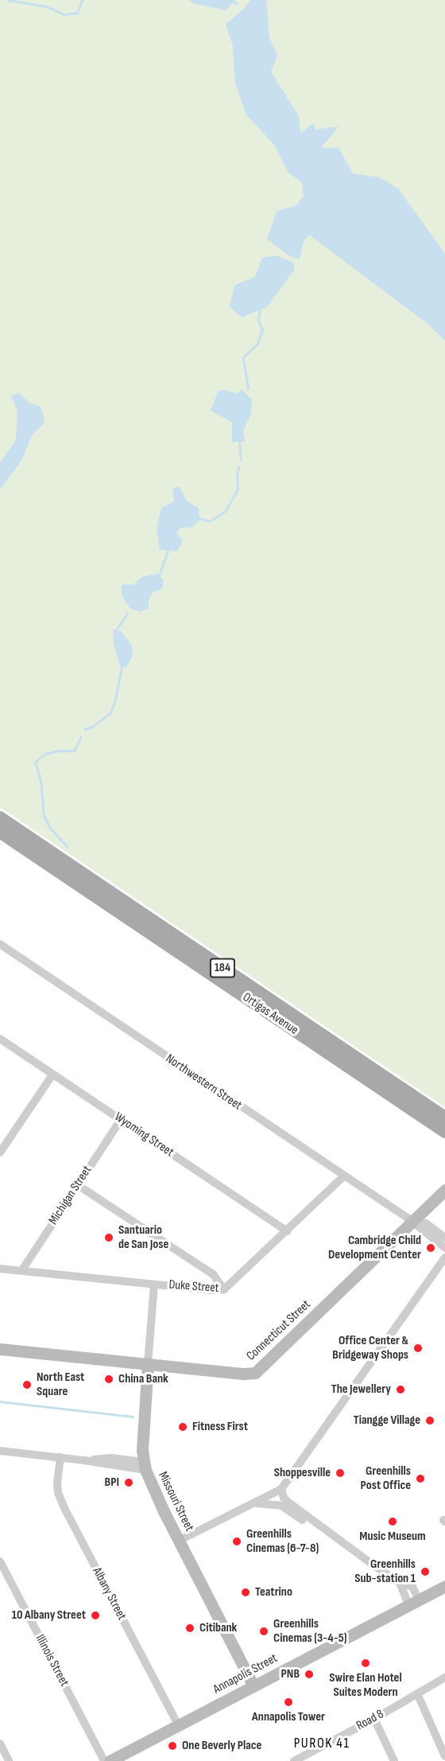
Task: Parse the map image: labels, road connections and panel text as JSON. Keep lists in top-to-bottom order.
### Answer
{
  "streets": {
    "main road": ["184", "Ortigas Avenue"],
    "street": [
      "Northwestern Street",
      "Wyoming Street",
      "Michigan Street",
      "Duke Street",
      "Connecticut Street",
      "Missouri Street",
      "Albany Street",
      "Illinois Street",
      "Annapolis Street",
      "Road 8"
    ]
  },
  "crossings": [
    ["Northwestern Street", "Duke Street"],
    ["Northwestern Street", "Connecticut Street"],
    ["Wyoming Street", "Michigan Street"],
    ["Wyoming Street", "Duke Street"],
    ["Michigan Street", "Duke Street"],
    ["Duke Street", "Missouri Street"],
    ["Connecticut Street", "Missouri Street"],
    ["Missouri Street", "Annapolis Street"],
    ["Albany Street", "Annapolis Street"]
  ],
  "districts": ["PUROK 41"],
  "places": [
    "Santuario de San Jose",
    "Cambridge Child Development Center",
    "Office Center & Bridgeway Shops",
    "China Bank",
    "North East Square",
    "The Jewellery",
    "Tiangge Village",
    "Fitness First",
    "Shoppesville",
    "Greenhills Post Office",
    "BPI",
    "Music Museum",
    "Greenhills Cinemas (6-7-8)",
    "Greenhills Sub-station 1",
    "Teatrino",
    "10 Albany Street",
    "Citibank",
    "Greenhills Cinemas (3-4-5)",
    "Swire Elan Hotel Suites Modern",
    "PNB",
    "Annapolis Tower",
    "One Beverly Place"
  ]
}
